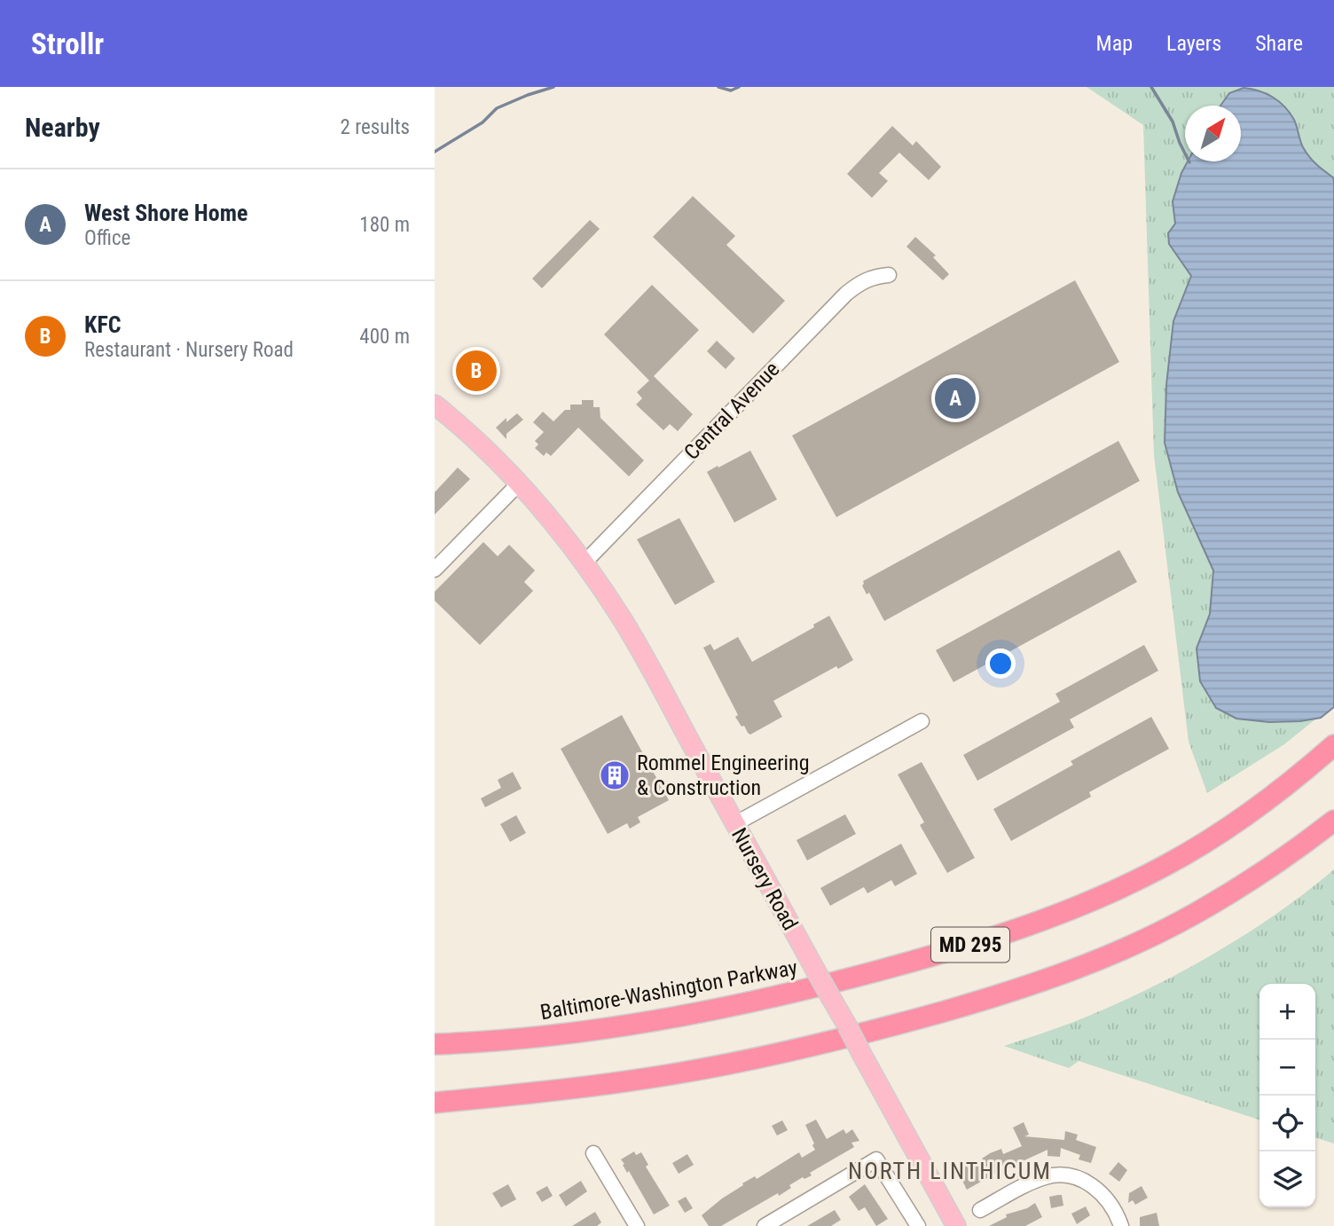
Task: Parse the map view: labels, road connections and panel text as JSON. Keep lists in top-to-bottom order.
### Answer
{
  "streets": {
    "highway": ["MD 295", "Baltimore-Washington Parkway"],
    "main road": ["Nursery Road"],
    "street": ["Central Avenue"]
  },
  "crossings": [
    ["Central Avenue", "Nursery Road"]
  ],
  "districts": ["NORTH LINTHICUM"],
  "places": {
    "building": ["Rommel Engineering & Construction"]
  },
  "north": "top right",
  "page": {
    "header": "Strollr",
    "nav": ["Map", "Layers", "Share"],
    "heading": ["Nearby", "2 results"],
    "list": [
      {
        "mark": "A",
        "name": "West Shore Home",
        "note": "Office",
        "value": "180 m"
      },
      {
        "mark": "B",
        "name": "KFC",
        "note": "Restaurant · Nursery Road",
        "value": "400 m"
      }
    ],
    "pins": ["B", "A"],
    "map_buttons": ["+", "−"]
  }
}
